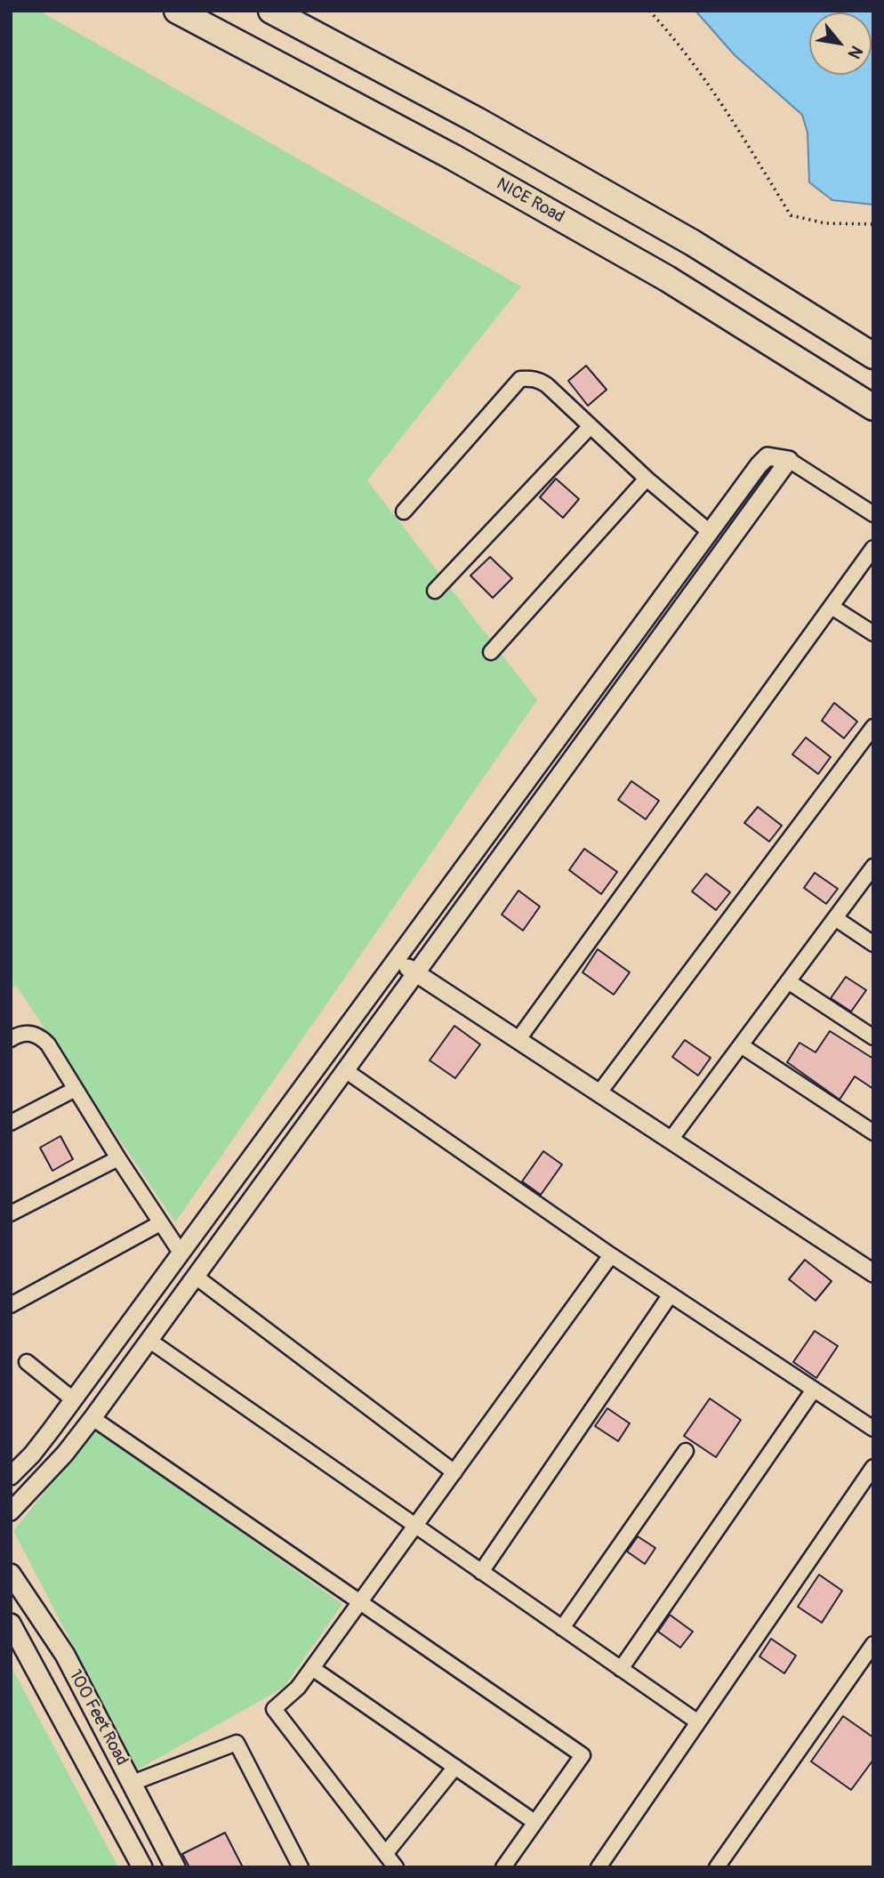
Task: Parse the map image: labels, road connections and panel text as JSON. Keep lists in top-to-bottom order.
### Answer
{
  "streets": {
    "highway": ["NICE Road"],
    "main road": ["100 Feet Road"]
  },
  "north": "bottom right"
}
